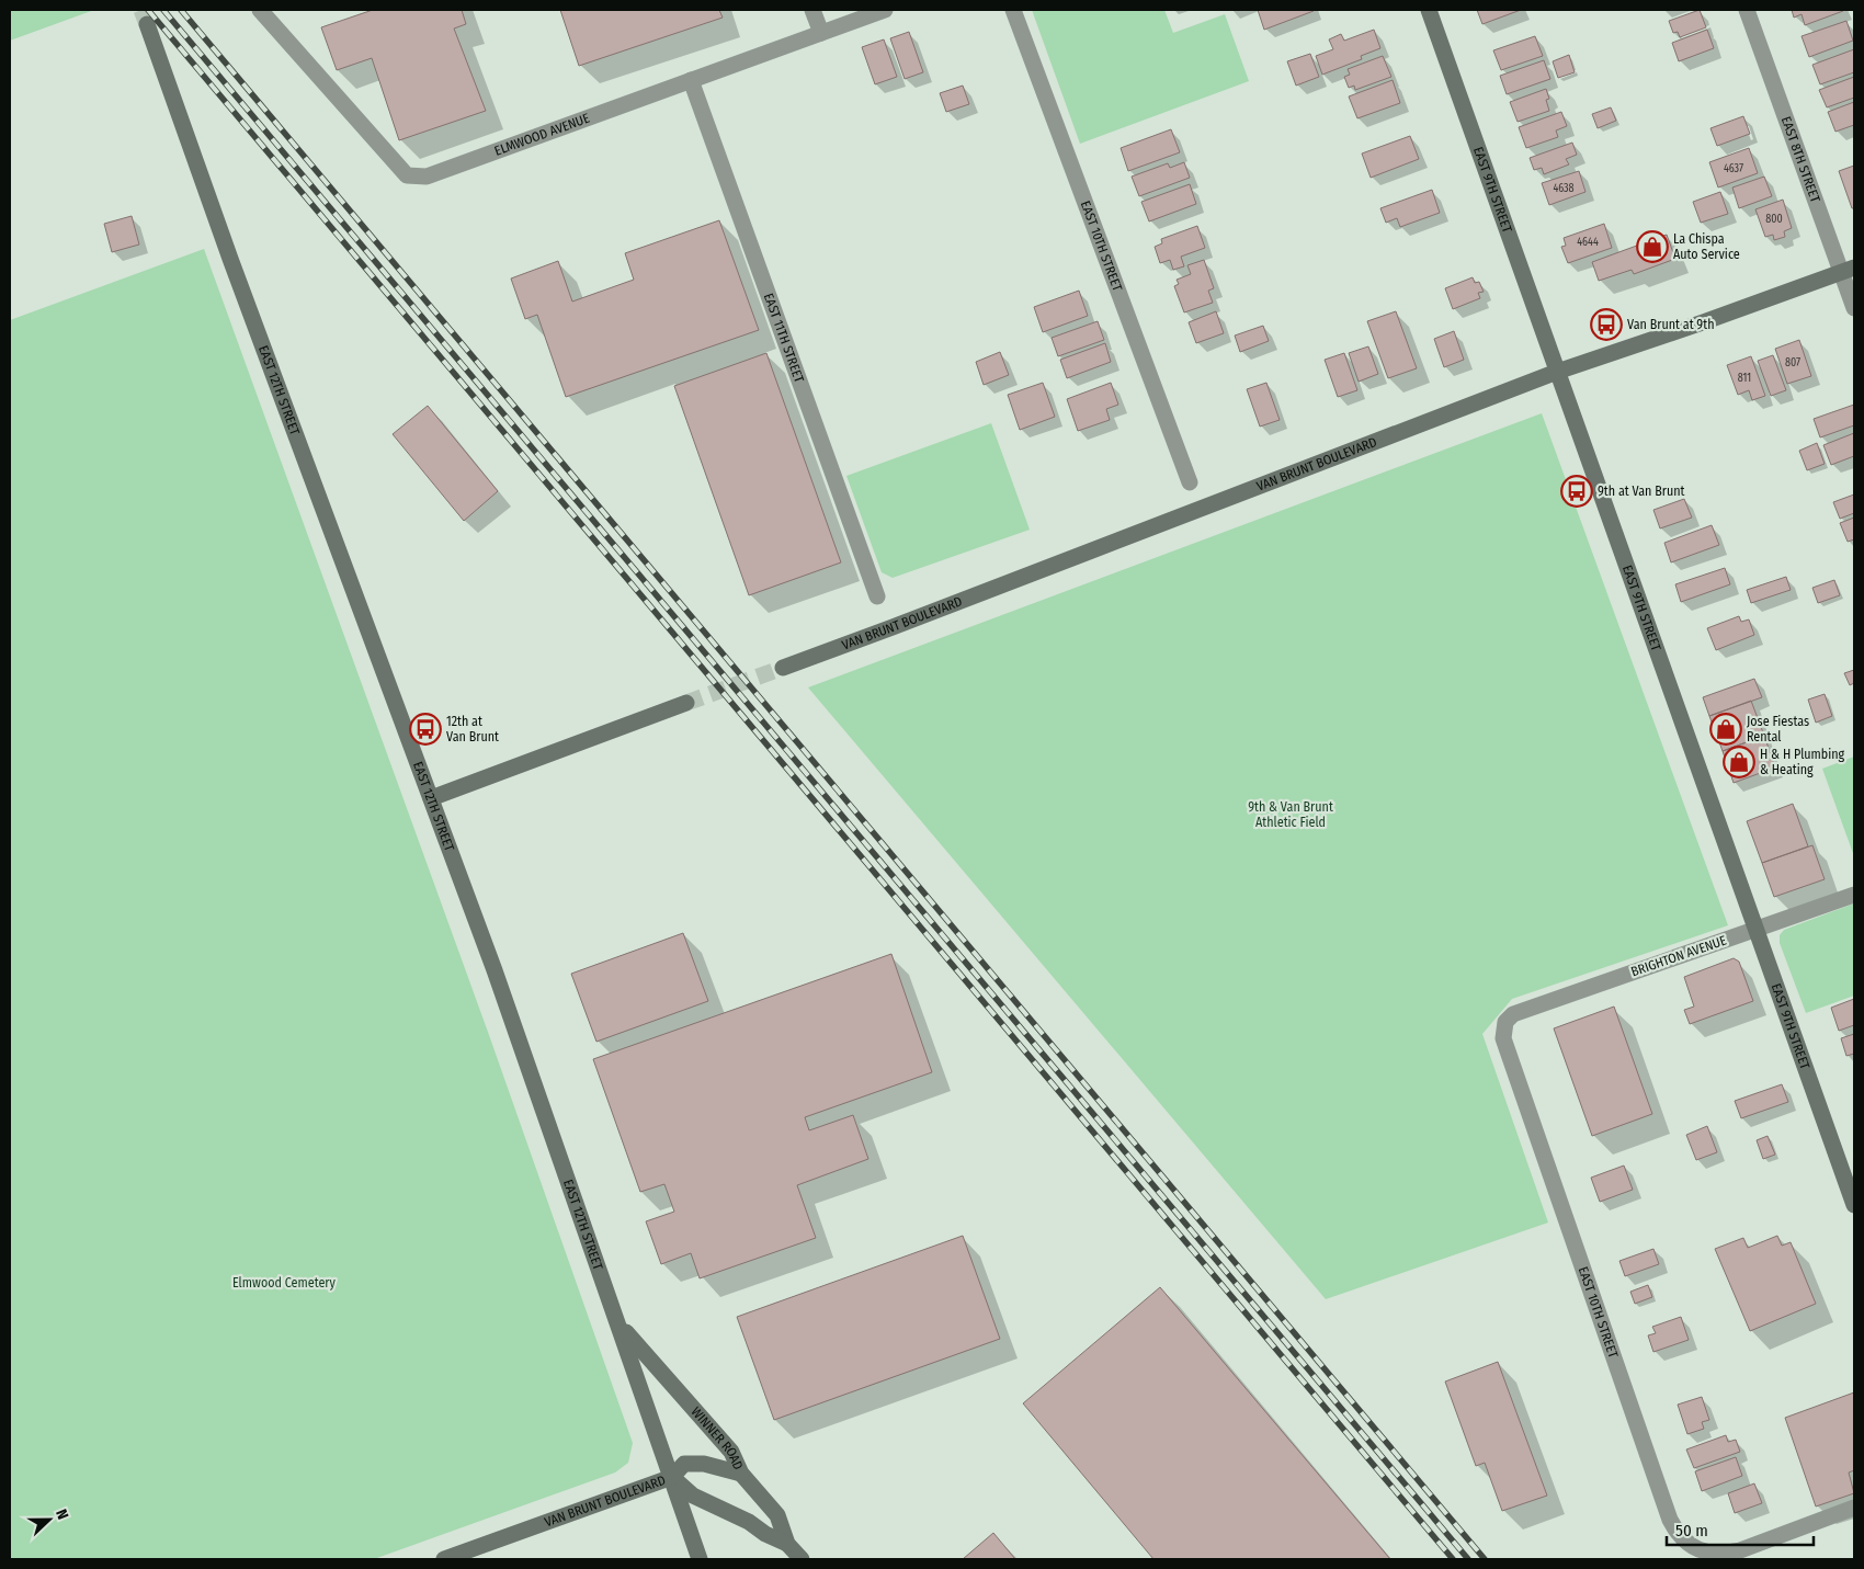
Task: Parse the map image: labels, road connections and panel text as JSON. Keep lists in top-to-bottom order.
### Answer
{
  "streets": {
    "street": [
      "ELMWOOD AVENUE",
      "EAST 8TH STREET",
      "EAST 9TH STREET",
      "EAST 10TH STREET",
      "EAST 11TH STREET",
      "EAST 12TH STREET",
      "VAN BRUNT BOULEVARD",
      "BRIGHTON AVENUE",
      "WINNER ROAD"
    ]
  },
  "crossings": [
    ["ELMWOOD AVENUE", "EAST 11TH STREET"],
    ["EAST 8TH STREET", "VAN BRUNT BOULEVARD"],
    ["EAST 9TH STREET", "VAN BRUNT BOULEVARD"],
    ["EAST 9TH STREET", "BRIGHTON AVENUE"],
    ["EAST 10TH STREET", "BRIGHTON AVENUE"],
    ["EAST 12TH STREET", "VAN BRUNT BOULEVARD"],
    ["EAST 12TH STREET", "WINNER ROAD"],
    ["VAN BRUNT BOULEVARD", "WINNER ROAD"]
  ],
  "parks": ["9th & Van Brunt Athletic Field", "Elmwood Cemetery"],
  "places": {
    "shop": ["La Chispa Auto Service", "Jose Fiestas Rental", "H & H Plumbing & Heating"],
    "bus stop": ["Van Brunt at 9th", "9th at Van Brunt", "12th at Van Brunt"]
  },
  "house_numbers": [
    "4637",
    "4638",
    "800",
    "4644",
    "807",
    "811"
  ],
  "scale_bar": "50 m",
  "north": "right"
}
